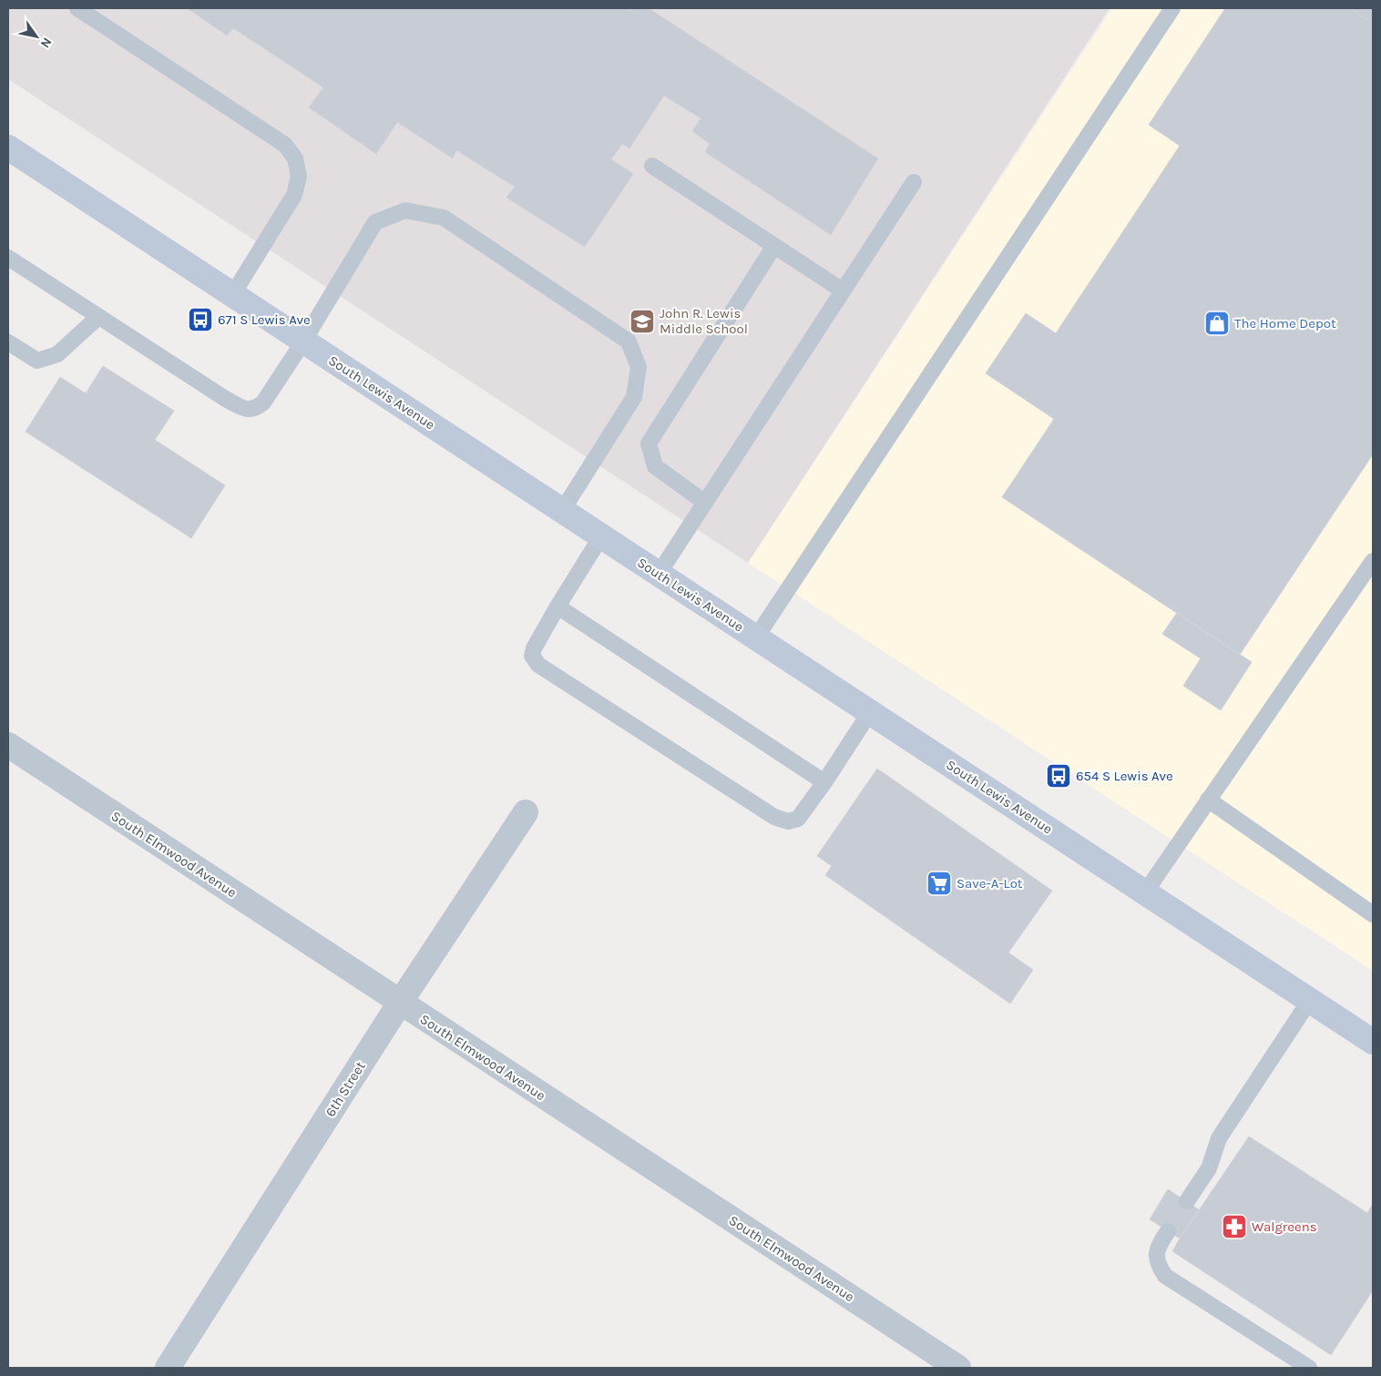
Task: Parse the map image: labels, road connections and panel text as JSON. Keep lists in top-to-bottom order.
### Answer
{
  "streets": {
    "main road": ["South Lewis Avenue"],
    "street": ["South Elmwood Avenue", "6th Street"]
  },
  "crossings": [
    ["South Elmwood Avenue", "6th Street"]
  ],
  "places": {
    "bus stop": ["671 S Lewis Ave", "654 S Lewis Ave"],
    "school or university": ["John R. Lewis Middle School"],
    "shop": ["The Home Depot"],
    "supermarket": ["Save-A-Lot"],
    "pharmacy": ["Walgreens"]
  },
  "north": "bottom right"
}
